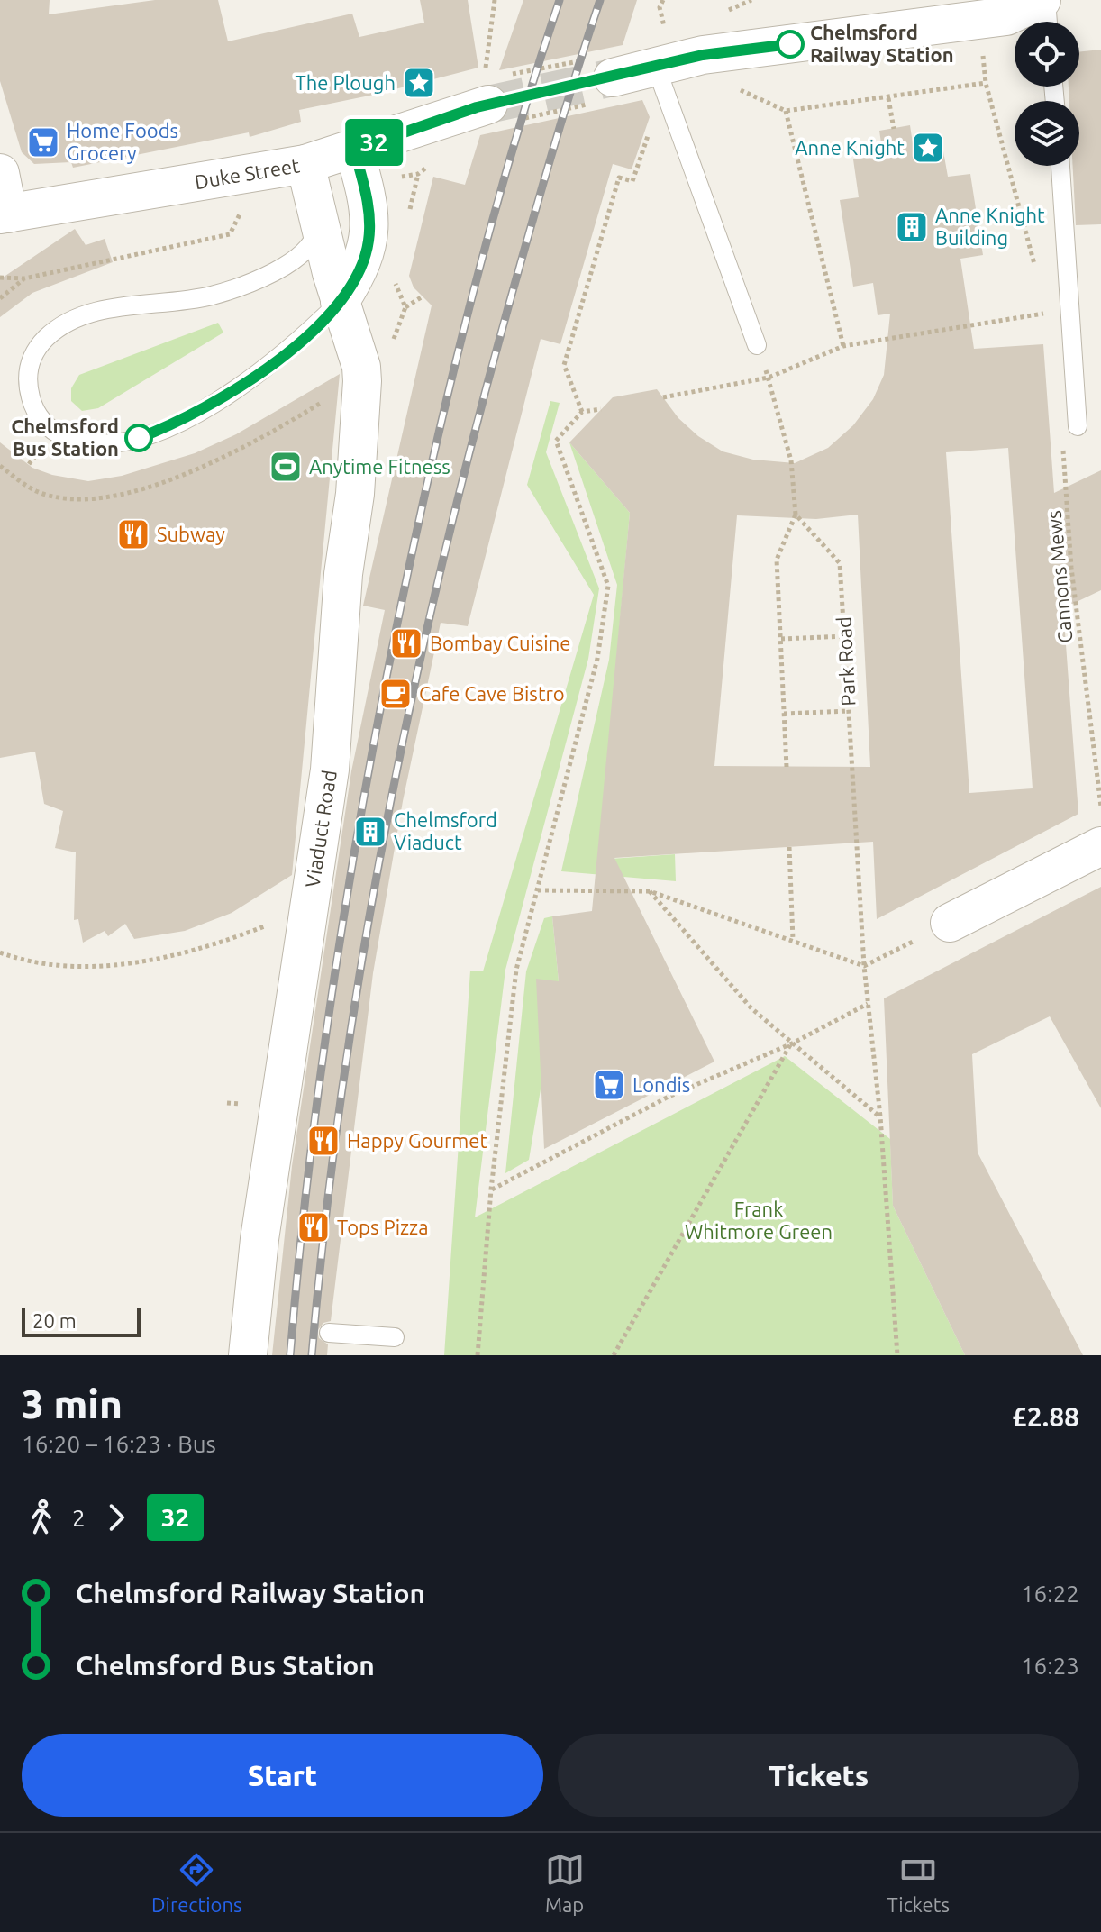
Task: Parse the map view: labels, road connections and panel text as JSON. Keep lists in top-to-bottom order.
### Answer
{
  "streets": {
    "street": ["Duke Street", "Viaduct Road"],
    "path": ["Cannons Mews", "Park Road"]
  },
  "crossings": [
    ["Duke Street", "Viaduct Road"]
  ],
  "parks": ["Frank Whitmore Green"],
  "places": {
    "other": ["Chelmsford Railway Station", "Chelmsford Bus Station"],
    "place": ["The Plough", "Anne Knight"],
    "supermarket": ["Home Foods Grocery", "Londis"],
    "building": ["Anne Knight Building", "Chelmsford Viaduct"],
    "sports": ["Anytime Fitness"],
    "restaurant": [
      "Subway",
      "Bombay Cuisine",
      "Happy Gourmet",
      "Tops Pizza"
    ],
    "cafe": ["Cafe Cave Bistro"]
  },
  "lines": ["bus line 32"],
  "scale_bar": "20 m",
  "page": {
    "on_map": "32",
    "scale": "20 m",
    "heading": ["3 min", "16:20 – 16:23 · Bus", "£2.88"],
    "legs": ["2", "32"],
    "list": [
      {
        "name": "Chelmsford Railway Station",
        "value": "16:22"
      },
      {
        "name": "Chelmsford Bus Station",
        "value": "16:23"
      }
    ],
    "buttons": ["Start", "Tickets"],
    "tabs": ["Directions", "Map", "Tickets"]
  }
}
